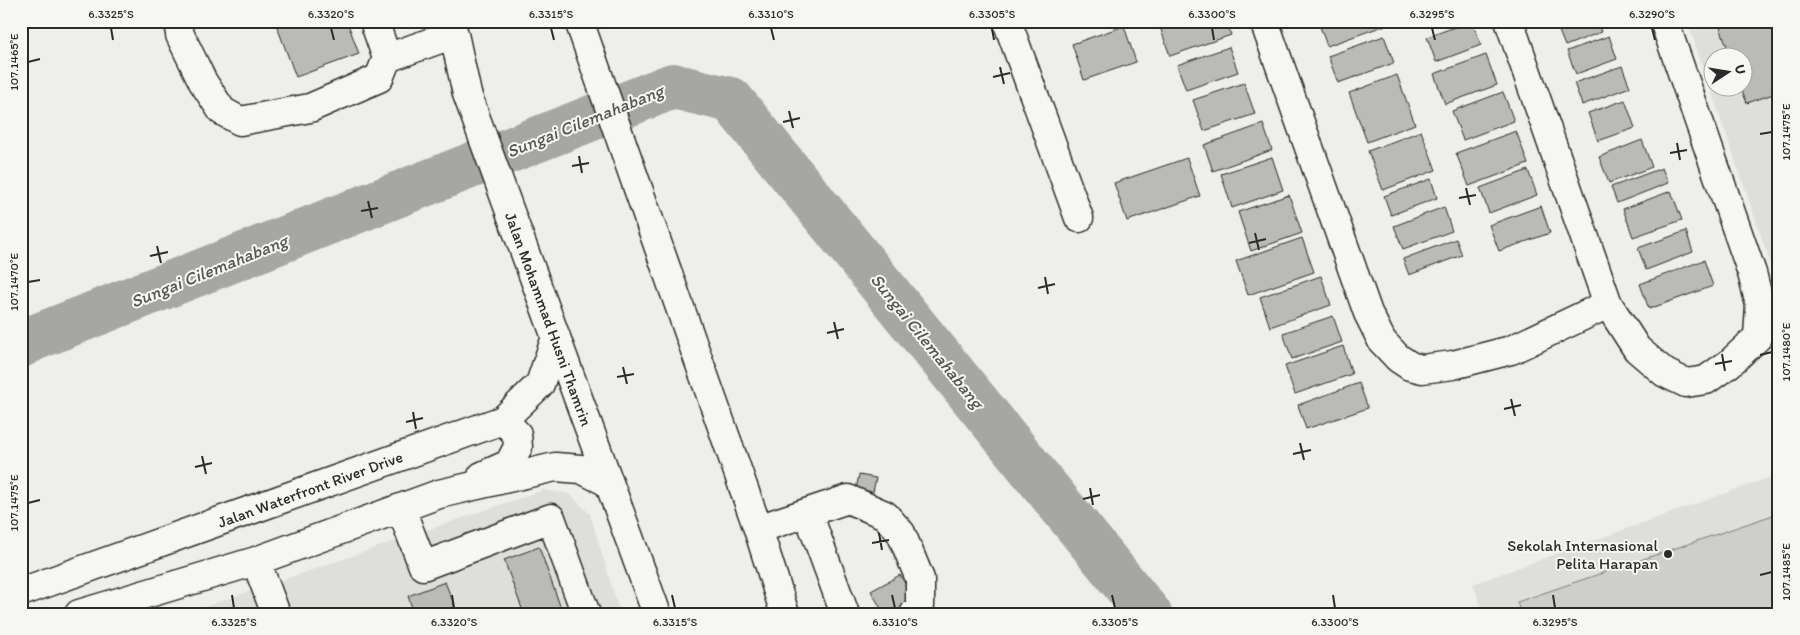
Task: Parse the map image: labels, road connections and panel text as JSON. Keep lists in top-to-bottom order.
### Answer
{
  "streets": {
    "street": ["Jalan Mohammad Husni Thamrin", "Jalan Waterfront River Drive"]
  },
  "crossings": [
    ["Jalan Mohammad Husni Thamrin", "Jalan Waterfront River Drive"]
  ],
  "water": ["Sungai Cilemahabang"],
  "places": ["Sekolah Internasional Pelita Harapan"],
  "north": "right",
  "coordinates": [
    "6.3325°S",
    "6.3320°S",
    "6.3315°S",
    "6.3310°S",
    "6.3305°S",
    "6.3300°S",
    "6.3295°S",
    "6.3290°S",
    "107.1465°E",
    "107.1475°E",
    "107.1470°E",
    "107.1480°E",
    "107.1485°E"
  ]
}
